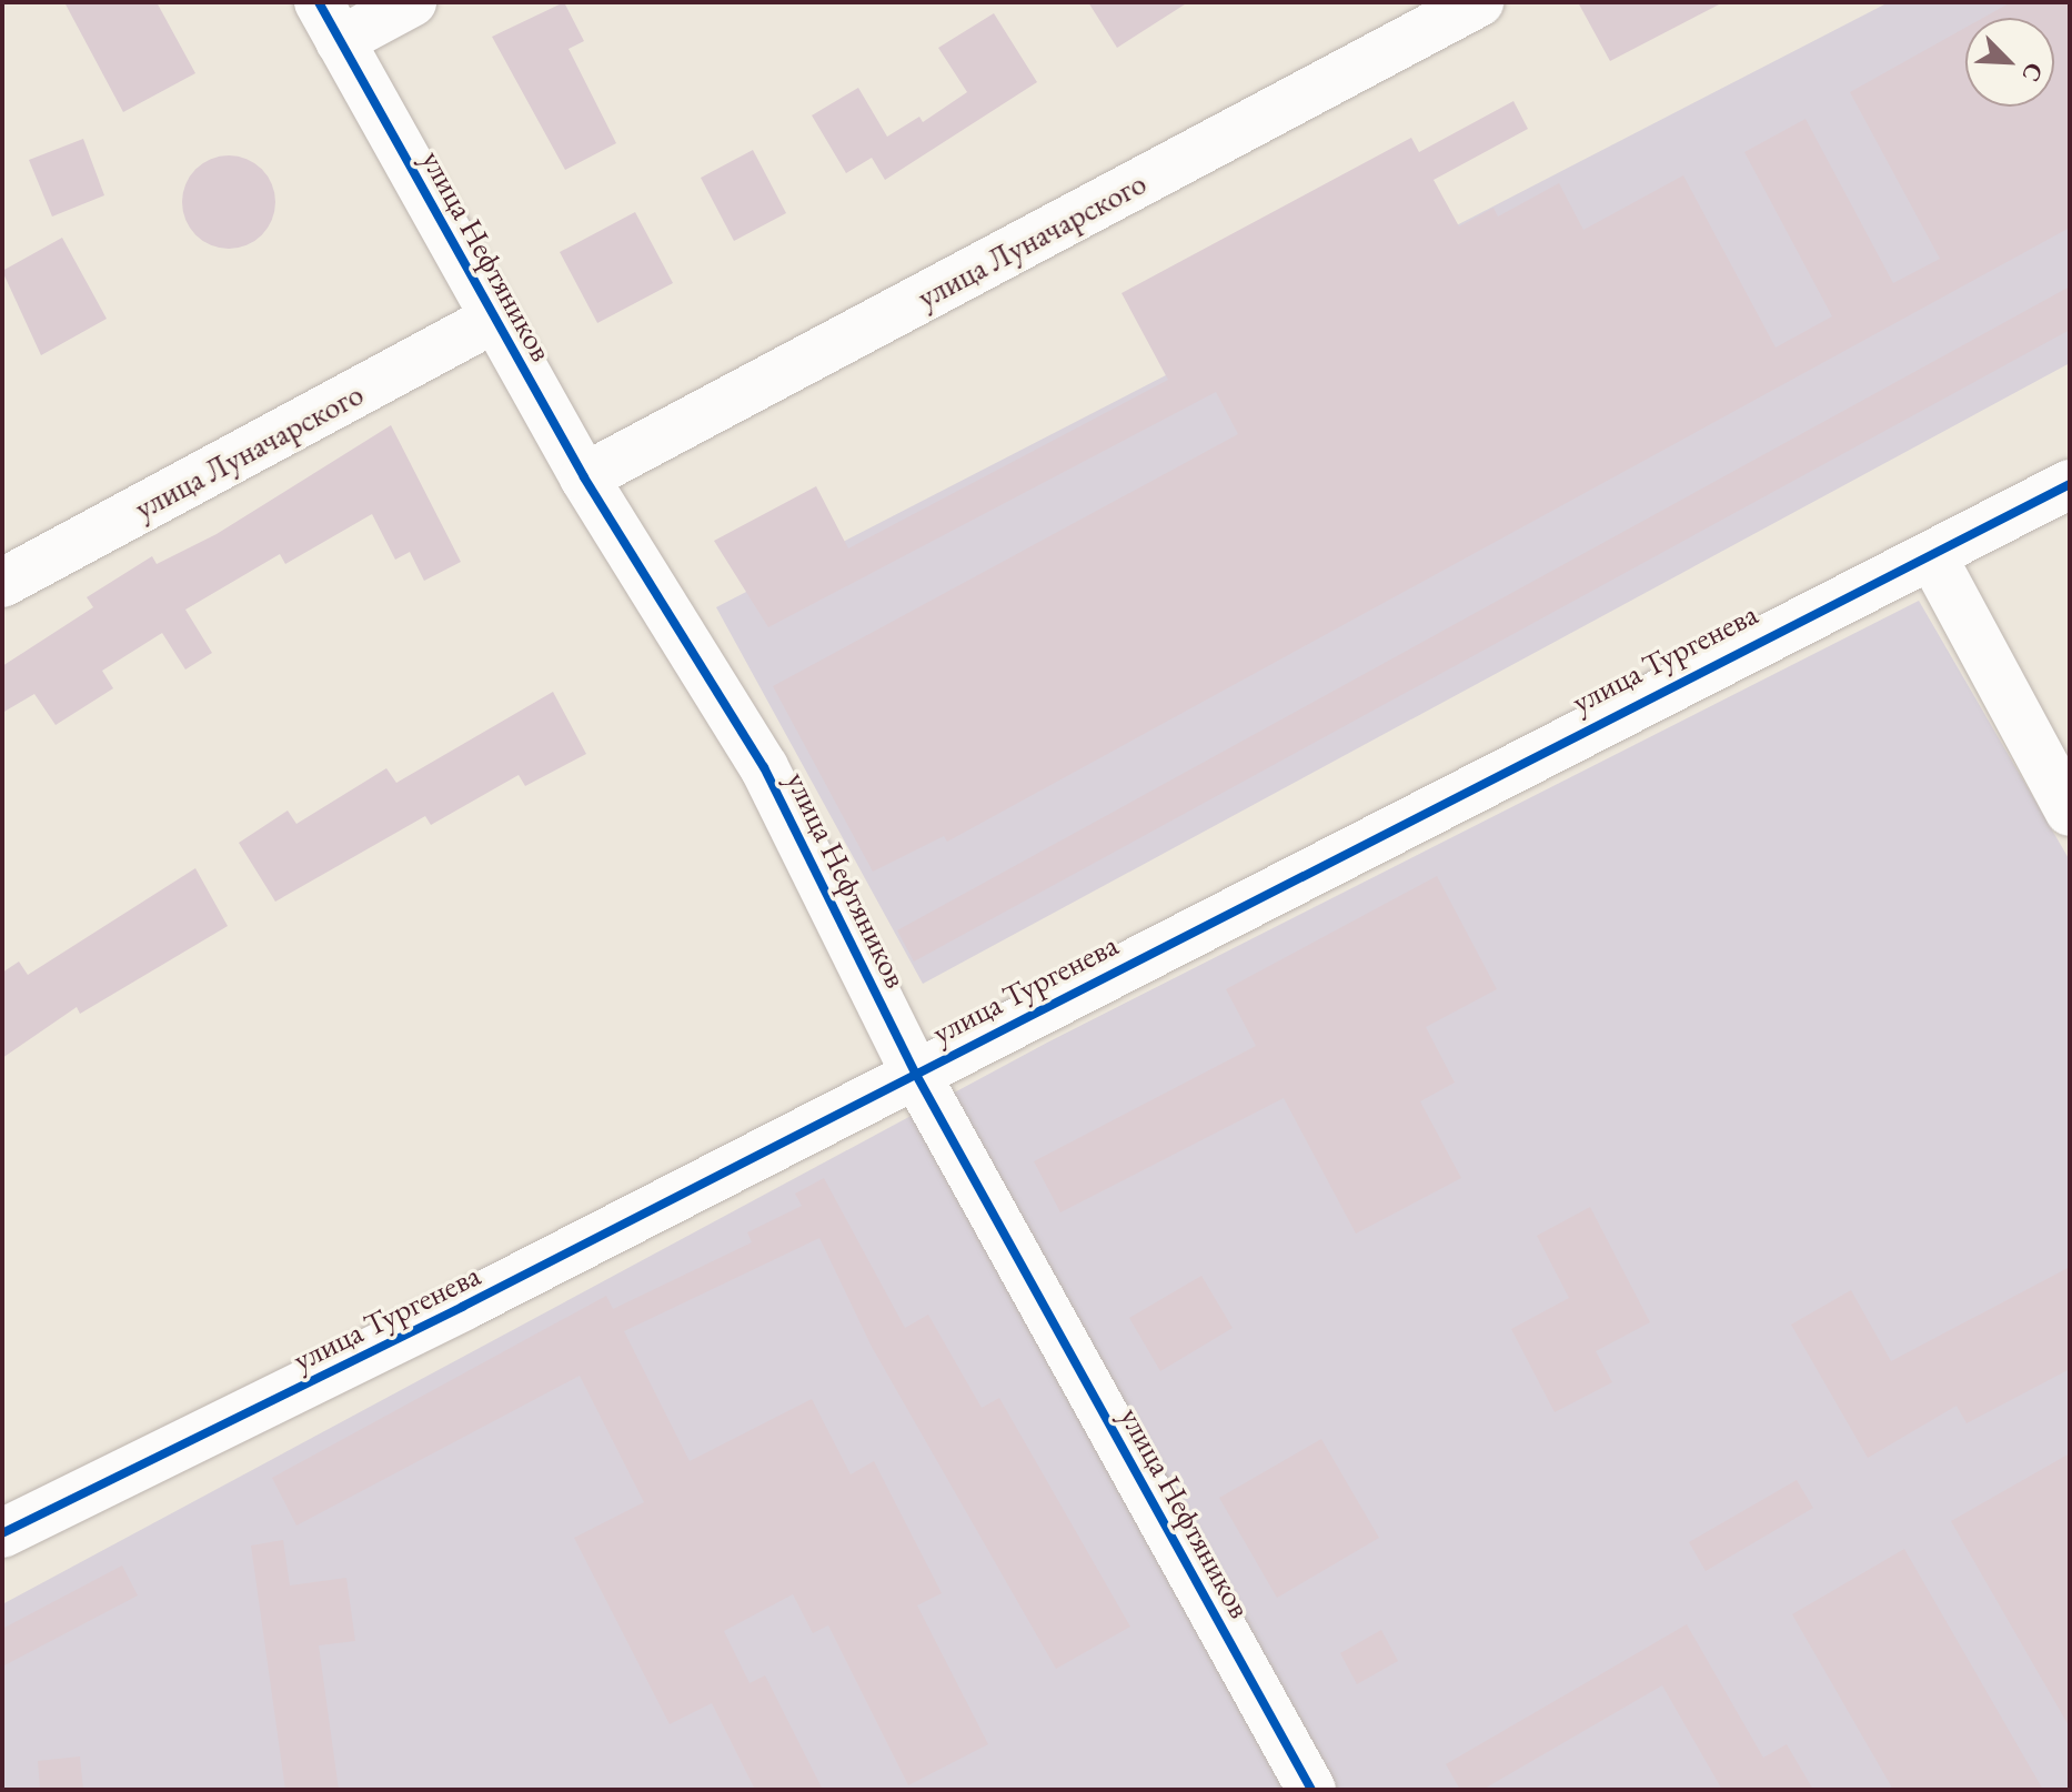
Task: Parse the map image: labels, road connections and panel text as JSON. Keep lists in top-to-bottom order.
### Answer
{
  "streets": {
    "street": ["улица Луначарского", "улица Нефтяников", "улица Тургенева"]
  },
  "crossings": [
    ["улица Луначарского", "улица Нефтяников"],
    ["улица Нефтяников", "улица Тургенева"]
  ],
  "north": "bottom right"
}
